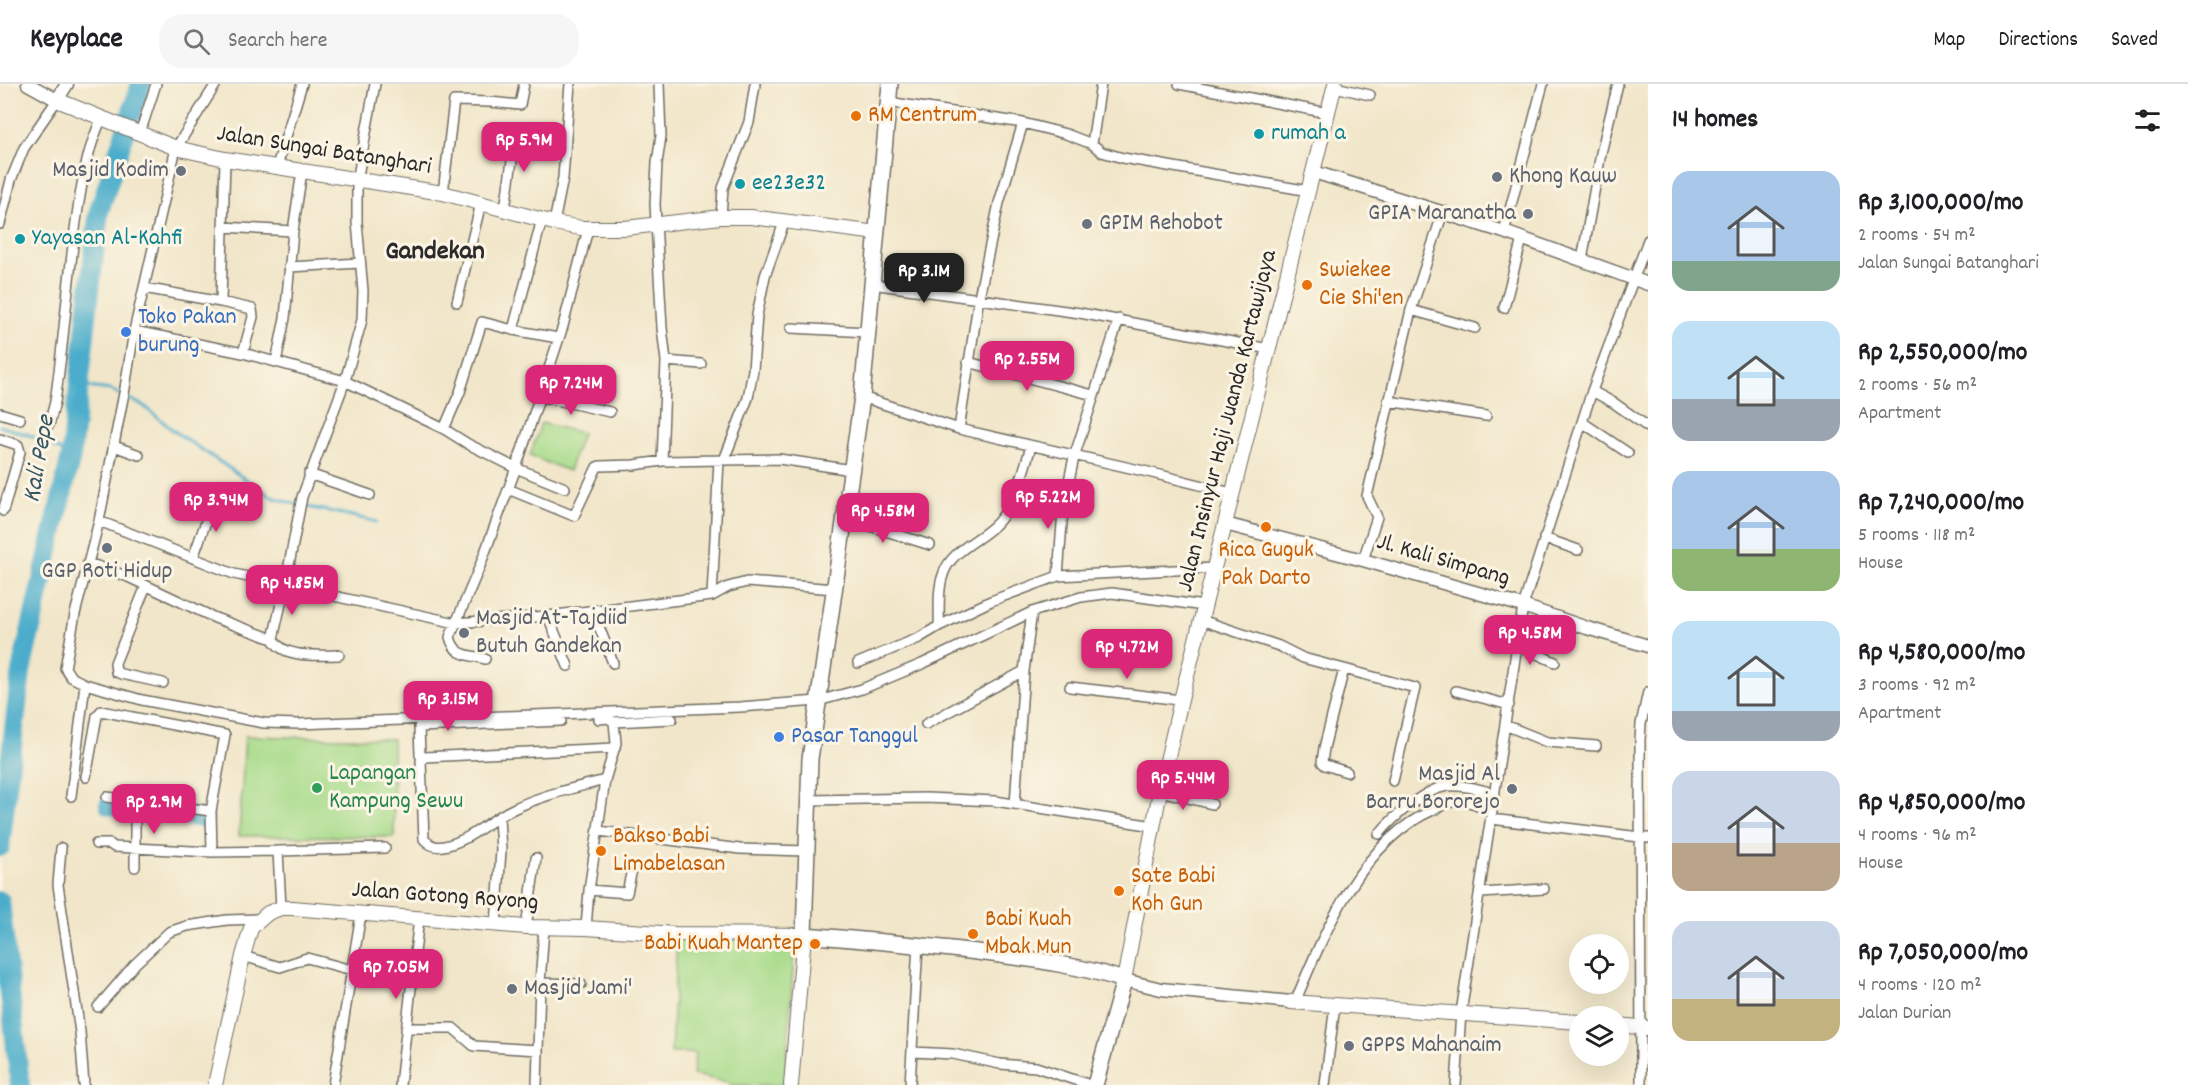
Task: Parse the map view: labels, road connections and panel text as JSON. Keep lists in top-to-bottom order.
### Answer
{
  "streets": {
    "main road": ["Jalan Sungai Batanghari", "Jalan Insinyur Haji Juanda Kartawijaya", "Jalan Gotong Royong"],
    "street": ["Jl. Kali Simpang"]
  },
  "crossings": [
    ["Jalan Insinyur Haji Juanda Kartawijaya", "Jl. Kali Simpang"]
  ],
  "districts": ["Gandekan"],
  "water": ["Kali Pepe"],
  "places": [
    "RM Centrum",
    "rumah a",
    "Masjid Kodim",
    "Khong Kauw",
    "ee23e32",
    "GPIA Maranatha",
    "GPIM Rehobot",
    "Yayasan Al-Kahfi",
    "Swiekee Cie Shi'en",
    "Toko Pakan burung",
    "Rica Guguk Pak Darto",
    "GGP Roti Hidup",
    "Masjid At-Tajdiid Butuh Gandekan",
    "Pasar Tanggul",
    "Lapangan Kampung Sewu",
    "Masjid Al Barru Bororejo",
    "Bakso Babi Limabelasan",
    "Sate Babi Koh Gun",
    "Babi Kuah Mbak Mun",
    "Babi Kuah Mantep",
    "Masjid Jami'",
    "GPPS Mahanaim"
  ],
  "page": {
    "header": "Keyplace",
    "search": "Search here",
    "nav": ["Map", "Directions", "Saved"],
    "heading": "14 homes",
    "price": [
      "Rp 5.9M",
      "Rp 3.1M",
      "Rp 2.55M",
      "Rp 7.24M",
      "Rp 5.22M",
      "Rp 3.94M",
      "Rp 4.58M",
      "Rp 4.85M",
      "Rp 4.58M",
      "Rp 4.72M",
      "Rp 3.15M",
      "Rp 5.44M",
      "Rp 2.9M",
      "Rp 7.05M"
    ],
    "list": [
      {
        "name": "Rp 3,100,000/mo",
        "note": "2 rooms · 54 m² · Jalan Sungai Batanghari"
      },
      {
        "name": "Rp 2,550,000/mo",
        "note": "2 rooms · 56 m² · Apartment"
      },
      {
        "name": "Rp 7,240,000/mo",
        "note": "5 rooms · 118 m² · House"
      },
      {
        "name": "Rp 4,580,000/mo",
        "note": "3 rooms · 92 m² · Apartment"
      },
      {
        "name": "Rp 4,850,000/mo",
        "note": "4 rooms · 96 m² · House"
      },
      {
        "name": "Rp 7,050,000/mo",
        "note": "4 rooms · 120 m² · Jalan Durian"
      }
    ]
  }
}
